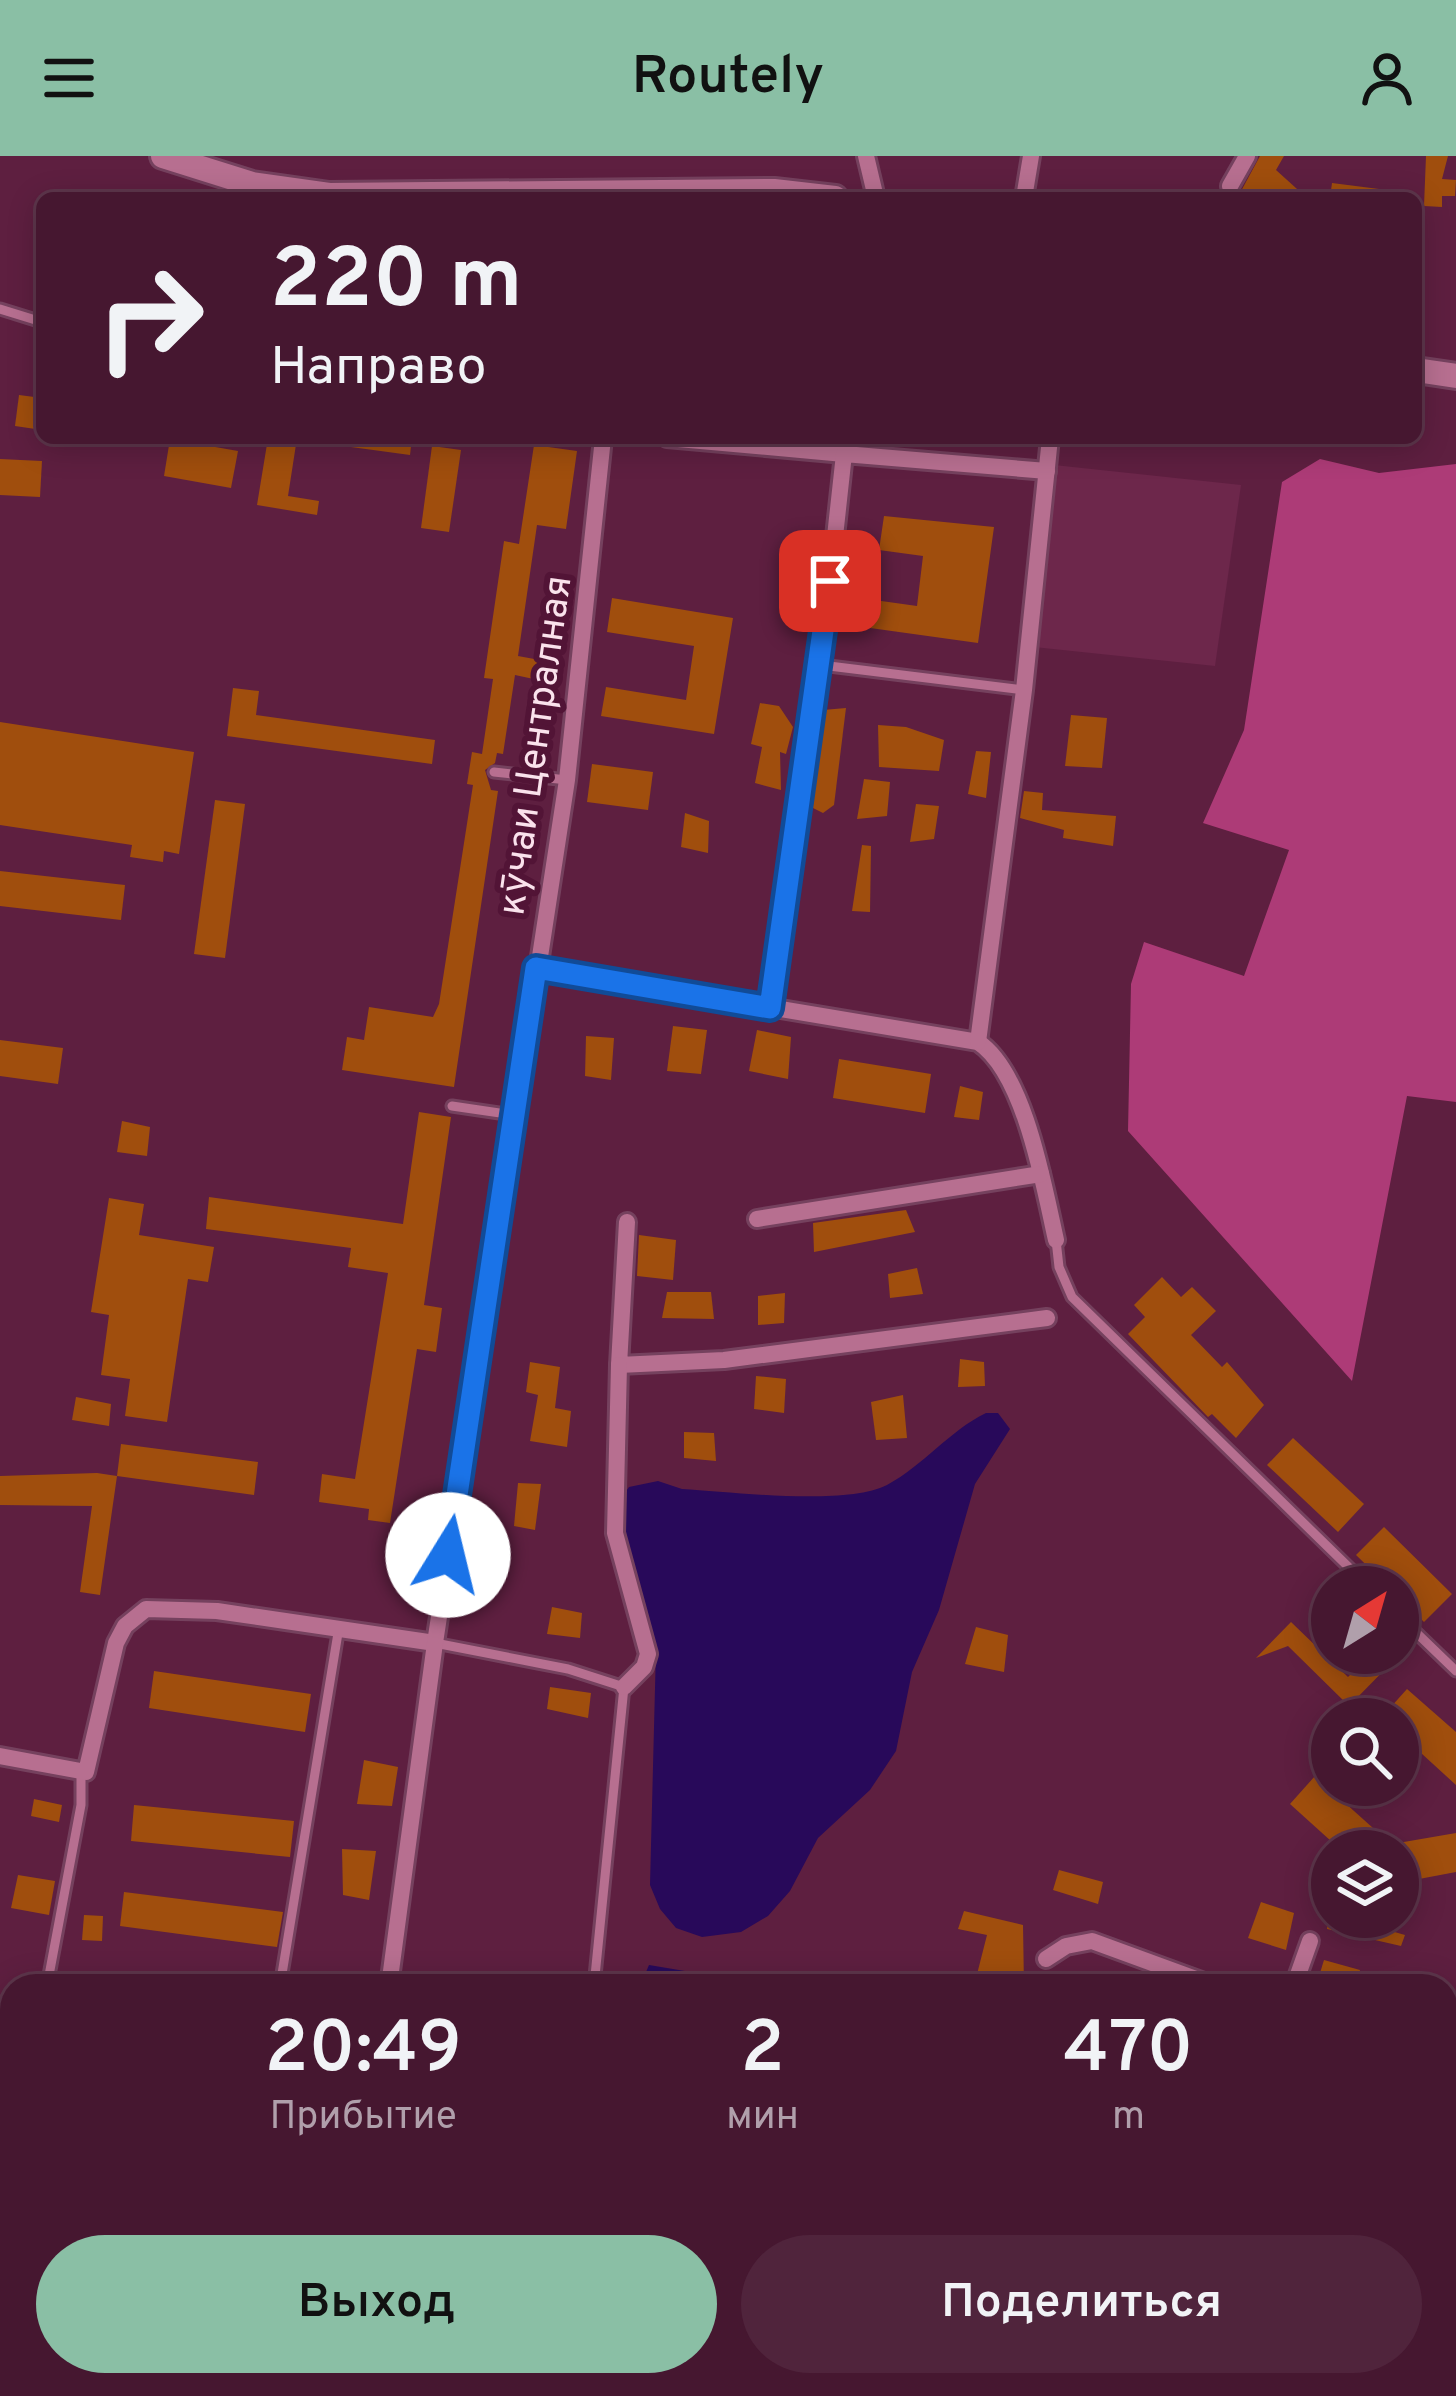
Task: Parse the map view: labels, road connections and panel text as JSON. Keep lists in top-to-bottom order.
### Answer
{
  "streets": {
    "street": ["кӯчаи Централная"]
  },
  "north": "top right",
  "page": {
    "header": "Routely",
    "turn": ["220 m", "Направо"],
    "eta": [
      "20:49",
      "Прибытие",
      "2",
      "мин",
      "470",
      "m"
    ],
    "buttons": ["Выход", "Поделиться"]
  }
}
